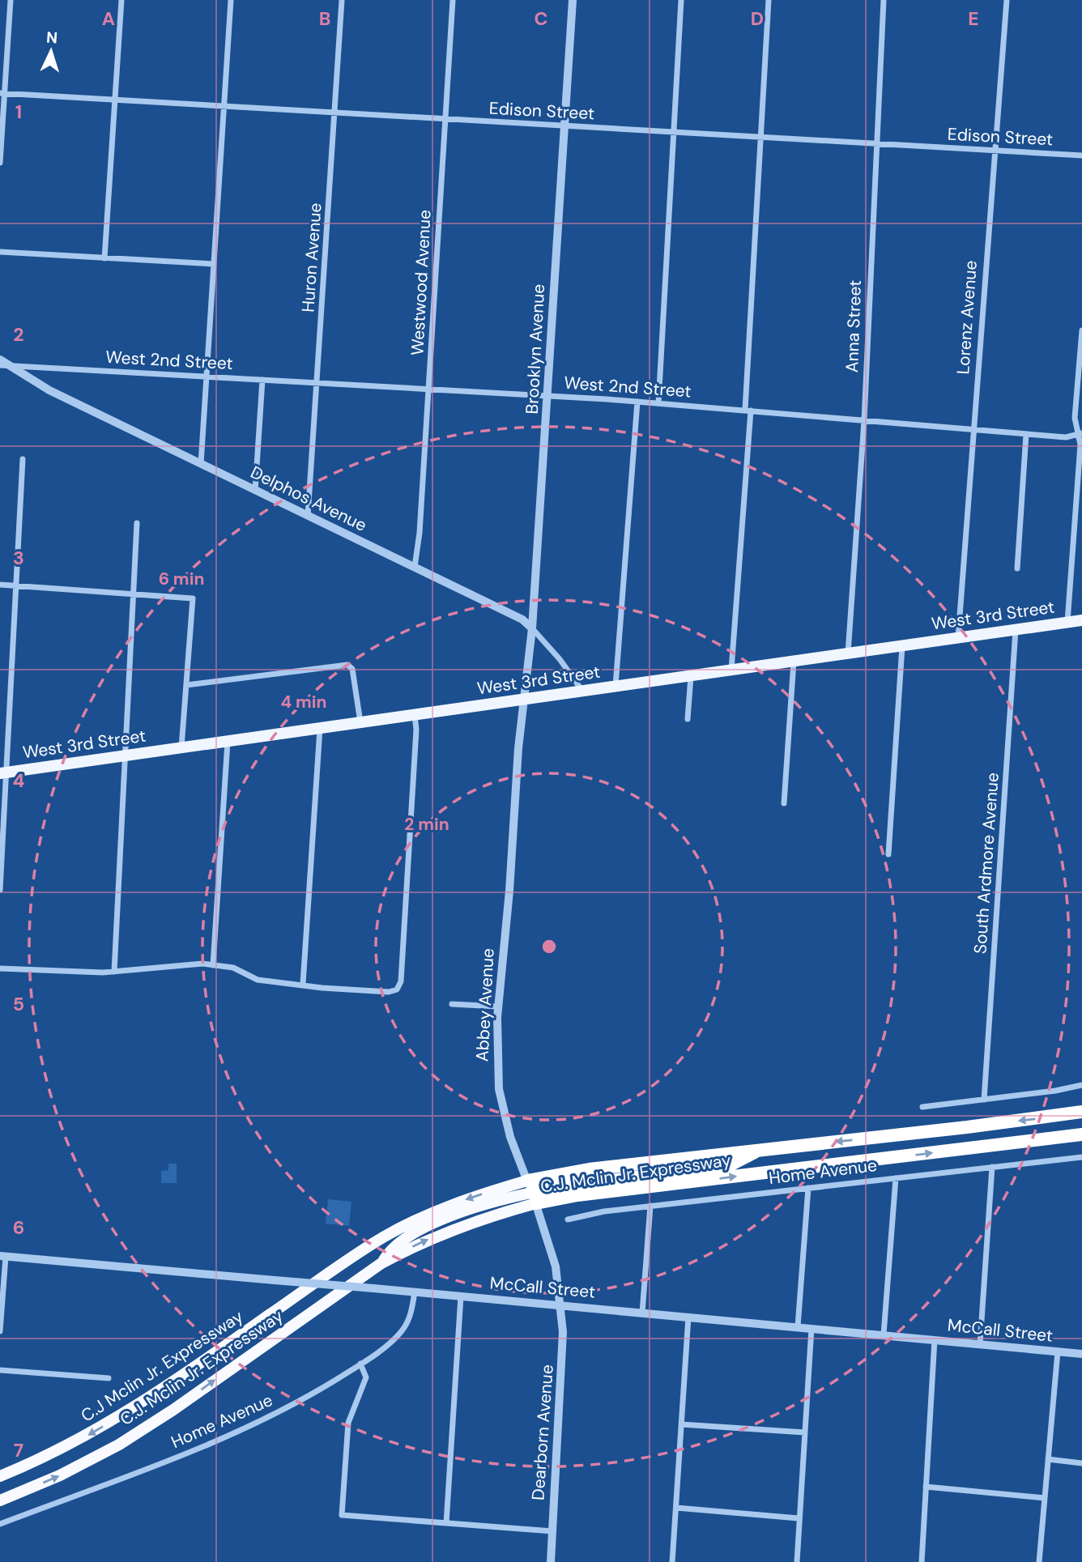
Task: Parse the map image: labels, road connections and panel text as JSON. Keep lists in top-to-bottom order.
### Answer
{
  "streets": {
    "highway": ["C.J. Mclin Jr. Expressway", "C.J Mclin Jr. Expressway"],
    "main road": ["West 3rd Street"],
    "street": [
      "Edison Street",
      "Huron Avenue",
      "Westwood Avenue",
      "Lorenz Avenue",
      "Anna Street",
      "Brooklyn Avenue",
      "West 2nd Street",
      "Delphos Avenue",
      "South Ardmore Avenue",
      "Abbey Avenue",
      "Home Avenue",
      "McCall Street",
      "Dearborn Avenue"
    ]
  },
  "crossings": [
    ["Edison Street", "Huron Avenue"],
    ["Edison Street", "Westwood Avenue"],
    ["Edison Street", "Lorenz Avenue"],
    ["Edison Street", "Anna Street"],
    ["Edison Street", "Brooklyn Avenue"],
    ["Huron Avenue", "West 2nd Street"],
    ["Huron Avenue", "Delphos Avenue"],
    ["Westwood Avenue", "West 2nd Street"],
    ["Westwood Avenue", "Delphos Avenue"],
    ["Lorenz Avenue", "West 2nd Street"],
    ["Lorenz Avenue", "West 3rd Street"],
    ["Anna Street", "West 2nd Street"],
    ["Anna Street", "West 3rd Street"],
    ["Brooklyn Avenue", "West 2nd Street"],
    ["Brooklyn Avenue", "Delphos Avenue"],
    ["Brooklyn Avenue", "West 3rd Street"],
    ["Brooklyn Avenue", "Abbey Avenue"],
    ["West 2nd Street", "Delphos Avenue"],
    ["Delphos Avenue", "West 3rd Street"],
    ["West 3rd Street", "South Ardmore Avenue"],
    ["West 3rd Street", "Abbey Avenue"],
    ["Abbey Avenue", "C.J. Mclin Jr. Expressway"],
    ["Abbey Avenue", "McCall Street"],
    ["Abbey Avenue", "Dearborn Avenue"],
    ["Home Avenue", "McCall Street"],
    ["C.J. Mclin Jr. Expressway", "C.J Mclin Jr. Expressway"],
    ["McCall Street", "Dearborn Avenue"]
  ],
  "one_way": ["C.J Mclin Jr. Expressway"],
  "north": "top",
  "grid": {
    "columns": [
      "A",
      "B",
      "C",
      "D",
      "E"
    ],
    "rows": [
      "1",
      "2",
      "3",
      "4",
      "5",
      "6",
      "7"
    ]
  },
  "rings": ["6 min", "4 min", "2 min"]
}
